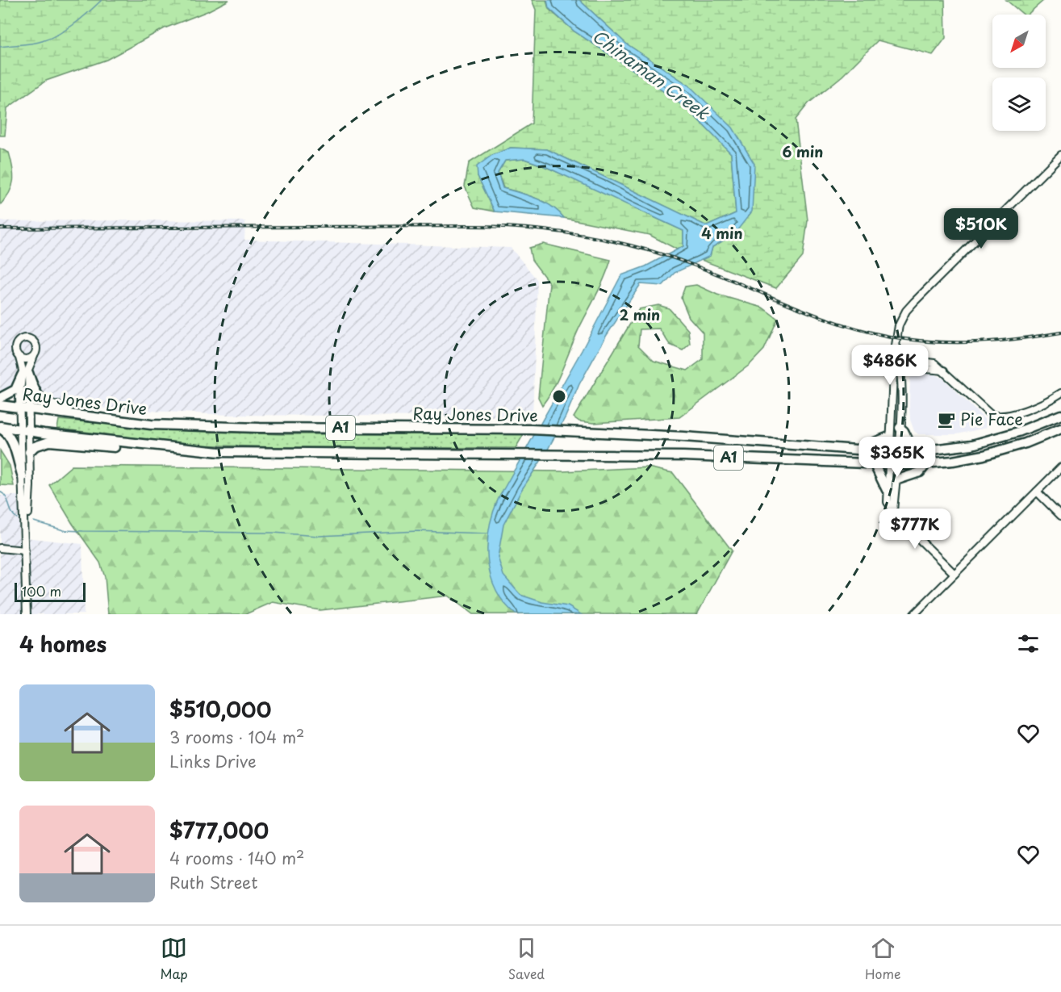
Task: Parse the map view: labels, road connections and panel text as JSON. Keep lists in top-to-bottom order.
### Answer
{
  "streets": {
    "highway": ["Ray Jones Drive", "A1"]
  },
  "water": ["Chinaman Creek"],
  "places": {
    "cafe": ["Pie Face"]
  },
  "scale_bar": "100 m",
  "north": "bottom left",
  "page": {
    "price": [
      "$510K",
      "$486K",
      "$365K",
      "$777K"
    ],
    "scale": "100 m",
    "heading": "4 homes",
    "list": [
      {
        "name": "$510,000",
        "note": "3 rooms · 104 m² · Links Drive"
      },
      {
        "name": "$777,000",
        "note": "4 rooms · 140 m² · Ruth Street"
      }
    ],
    "tabs": ["Map", "Saved", "Home"]
  },
  "rings": ["6 min", "4 min", "2 min"]
}
